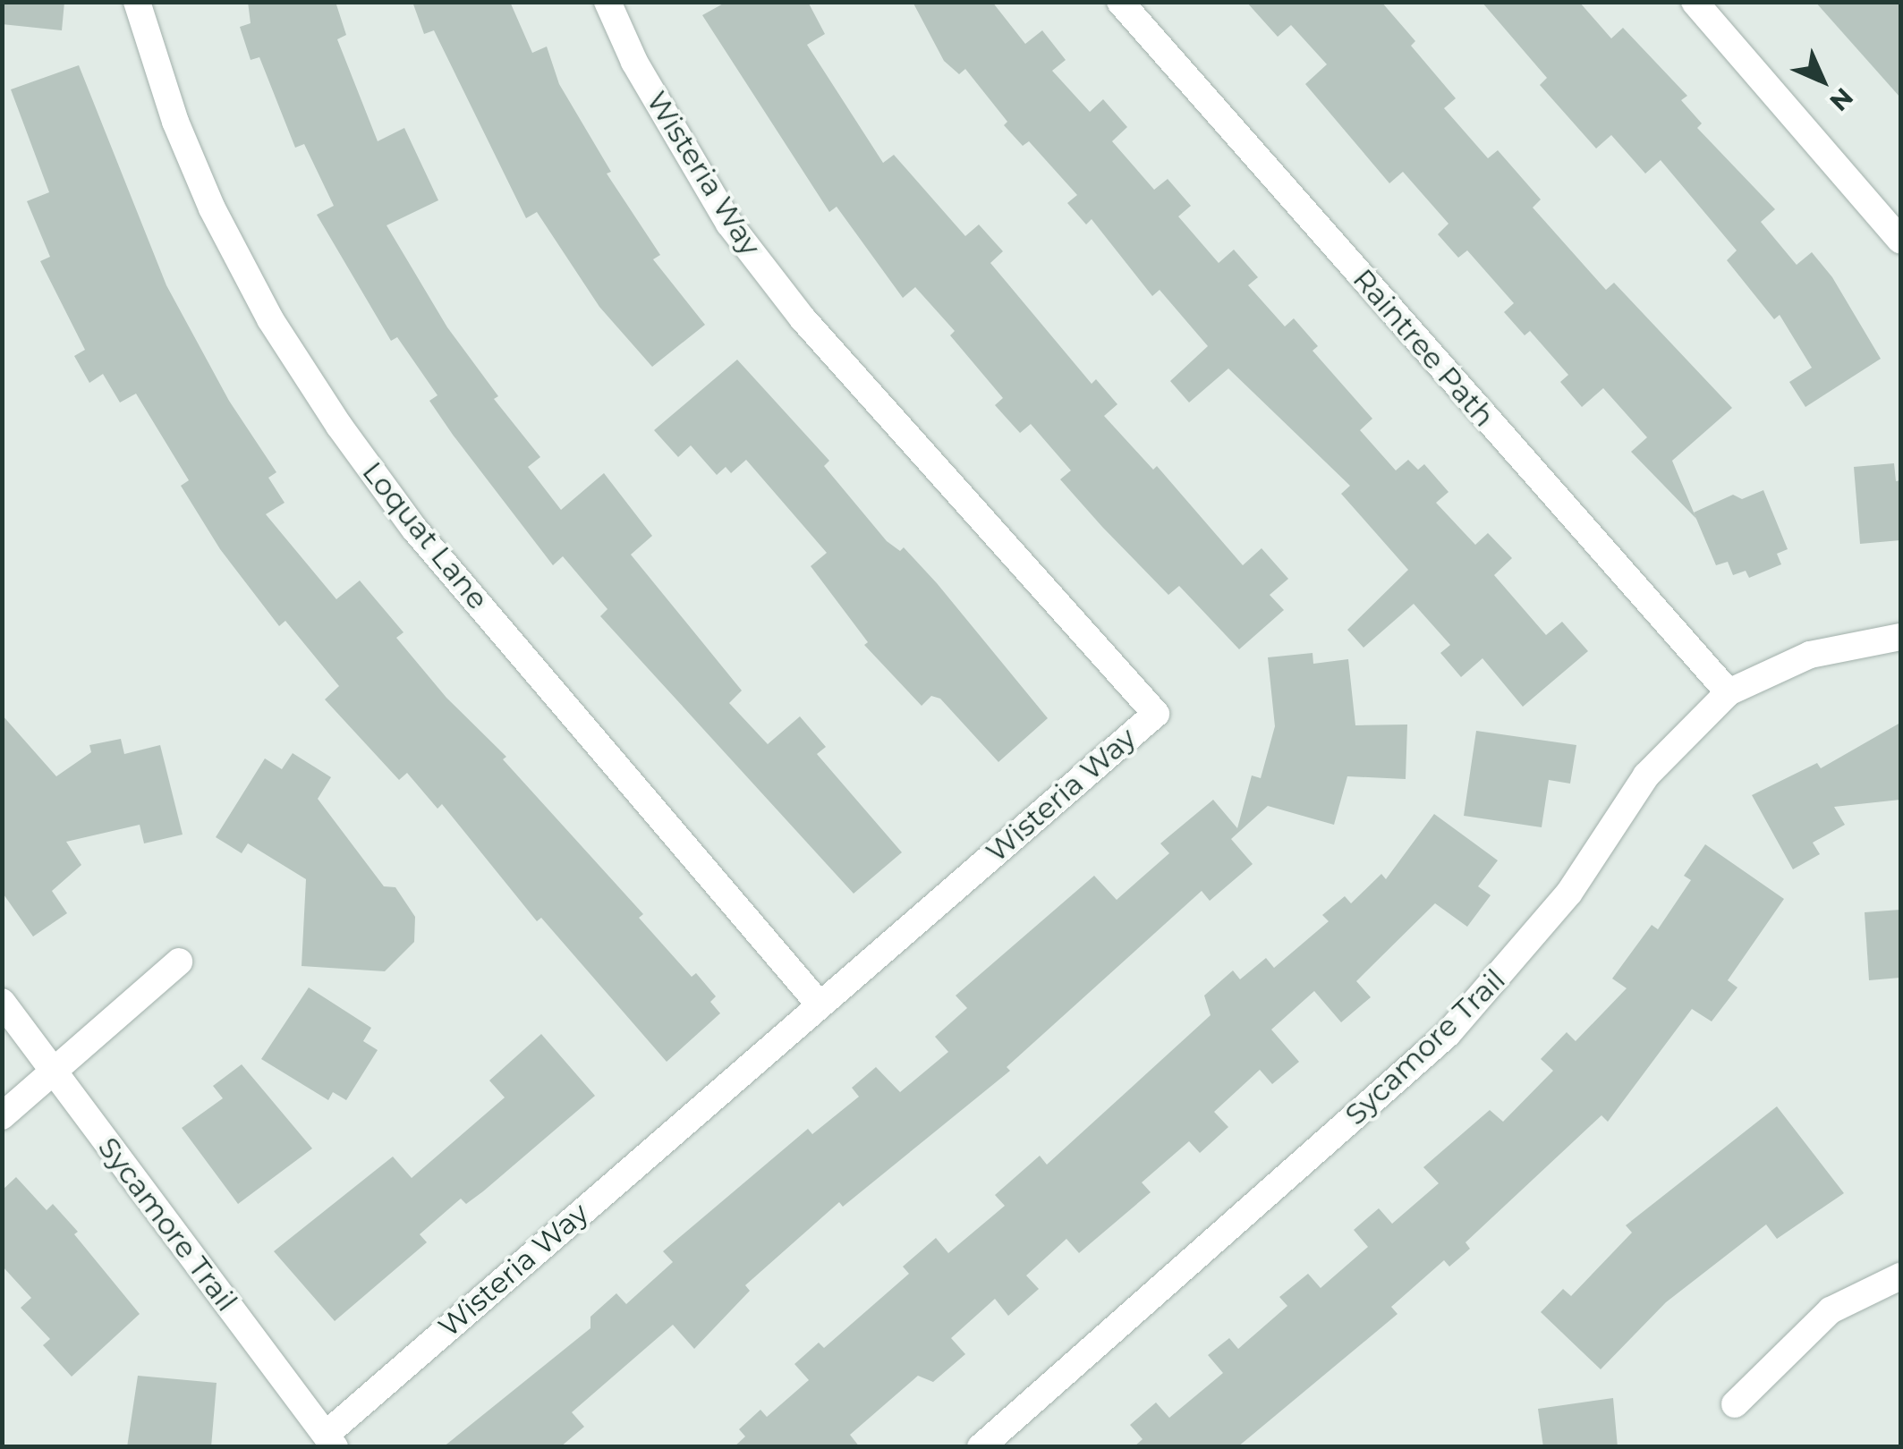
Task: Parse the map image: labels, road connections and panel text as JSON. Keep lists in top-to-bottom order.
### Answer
{
  "streets": {
    "street": [
      "Wisteria Way",
      "Raintree Path",
      "Loquat Lane",
      "Sycamore Trail"
    ]
  },
  "crossings": [
    ["Wisteria Way", "Loquat Lane"],
    ["Wisteria Way", "Sycamore Trail"],
    ["Raintree Path", "Sycamore Trail"]
  ],
  "north": "bottom right"
}
